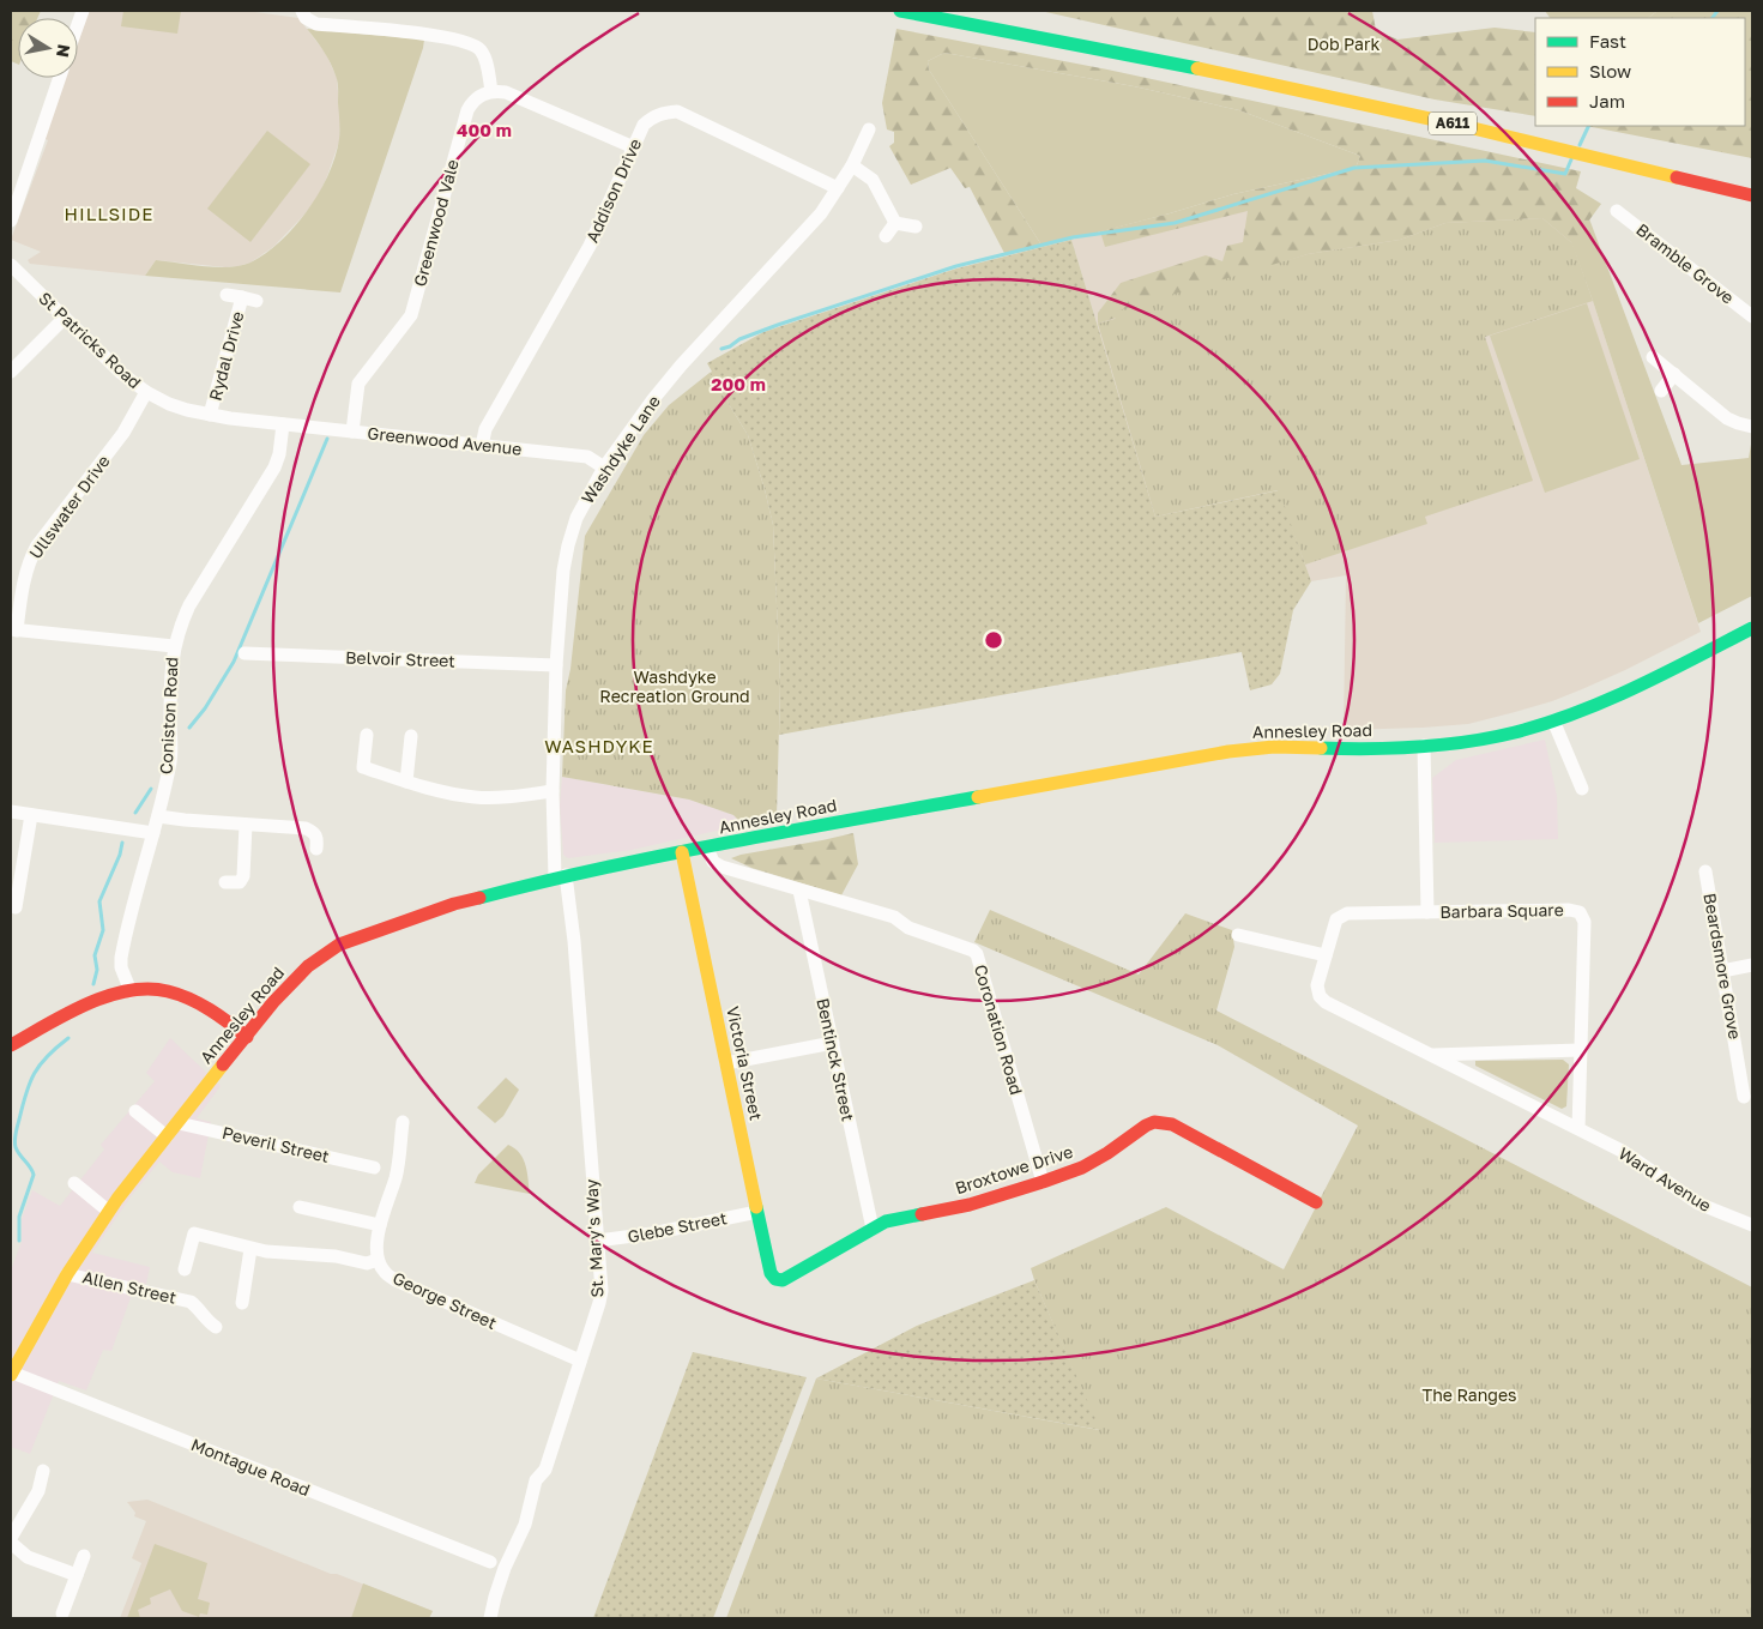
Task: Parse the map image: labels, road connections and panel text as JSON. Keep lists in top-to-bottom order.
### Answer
{
  "streets": {
    "street": [
      "A611",
      "Addison Drive",
      "Greenwood Vale",
      "Bramble Grove",
      "St Patricks Road",
      "Rydal Drive",
      "Greenwood Avenue",
      "Washdyke Lane",
      "Ullswater Drive",
      "Belvoir Street",
      "Coniston Road",
      "Annesley Road",
      "Barbara Square",
      "Beardsmore Grove",
      "Coronation Road",
      "Bentinck Street",
      "Victoria Street",
      "Peveril Street",
      "Broxtowe Drive",
      "Ward Avenue",
      "Glebe Street",
      "St. Mary's Way",
      "Allen Street",
      "George Street",
      "Montague Road"
    ]
  },
  "crossings": [
    ["Addison Drive", "Greenwood Avenue"],
    ["Addison Drive", "Washdyke Lane"],
    ["Greenwood Vale", "Greenwood Avenue"],
    ["St Patricks Road", "Rydal Drive"],
    ["St Patricks Road", "Greenwood Avenue"],
    ["St Patricks Road", "Ullswater Drive"],
    ["St Patricks Road", "Coniston Road"],
    ["Greenwood Avenue", "Washdyke Lane"],
    ["Greenwood Avenue", "Coniston Road"],
    ["Washdyke Lane", "Belvoir Street"],
    ["Washdyke Lane", "Annesley Road"],
    ["Washdyke Lane", "St. Mary's Way"],
    ["Annesley Road", "Barbara Square"],
    ["Annesley Road", "Coronation Road"],
    ["Annesley Road", "Victoria Street"],
    ["Annesley Road", "Peveril Street"],
    ["Annesley Road", "St. Mary's Way"],
    ["Annesley Road", "Allen Street"],
    ["Annesley Road", "Montague Road"],
    ["Barbara Square", "Ward Avenue"],
    ["Coronation Road", "Bentinck Street"],
    ["Coronation Road", "Broxtowe Drive"],
    ["Bentinck Street", "Broxtowe Drive"],
    ["Victoria Street", "Broxtowe Drive"],
    ["Victoria Street", "Glebe Street"],
    ["Glebe Street", "St. Mary's Way"],
    ["St. Mary's Way", "George Street"]
  ],
  "districts": ["HILLSIDE", "WASHDYKE"],
  "parks": ["Dob Park", "Washdyke Recreation Ground", "The Ranges"],
  "legend": ["Fast", "Slow", "Jam"],
  "north": "right",
  "rings": ["400 m", "200 m"]
}
